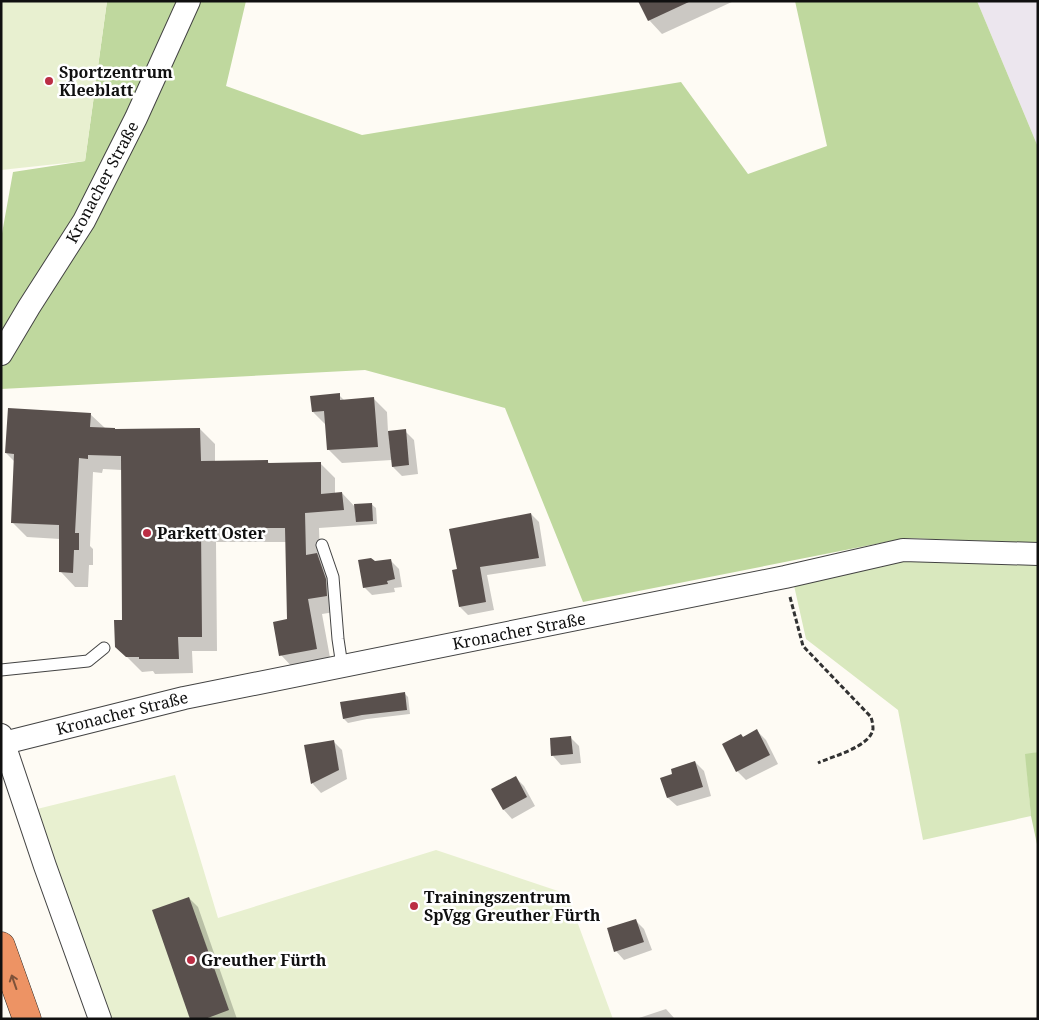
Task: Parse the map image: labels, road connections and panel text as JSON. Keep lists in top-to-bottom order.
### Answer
{
  "streets": {
    "street": ["Kronacher Straße"]
  },
  "places": [
    "Sportzentrum Kleeblatt",
    "Parkett Oster",
    "Trainingszentrum SpVgg Greuther Fürth",
    "Greuther Fürth"
  ]
}
